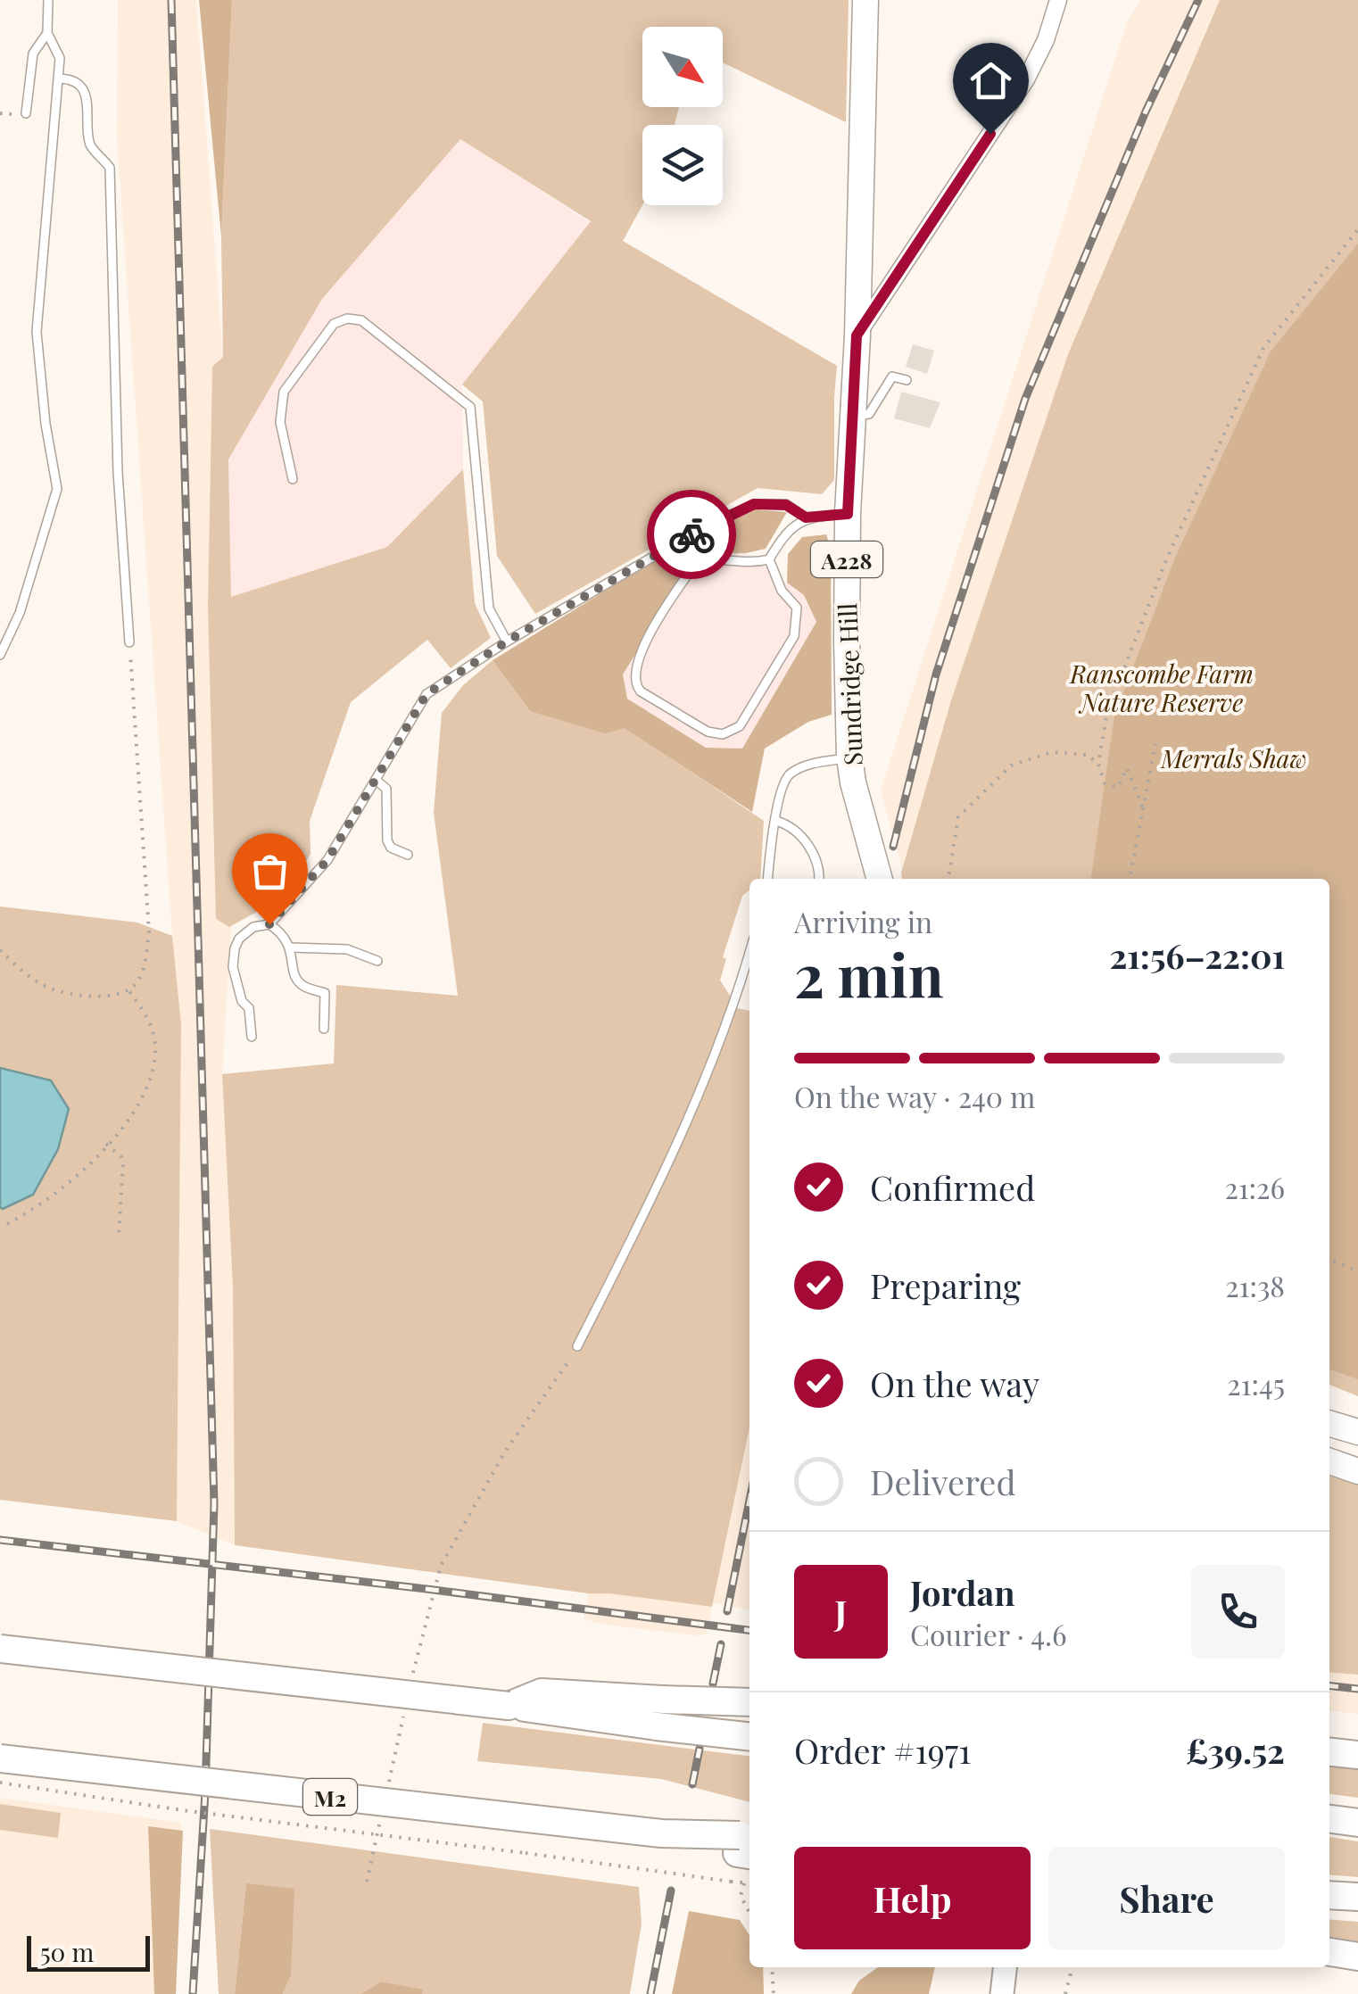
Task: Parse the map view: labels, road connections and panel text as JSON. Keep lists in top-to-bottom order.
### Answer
{
  "streets": {
    "highway": ["A228", "Sundridge Hill", "M2"]
  },
  "parks": ["Ranscombe Farm Nature Reserve", "Merrals Shaw"],
  "scale_bar": "50 m",
  "north": "bottom right",
  "page": {
    "heading": ["2 min", "Arriving in", "21:56–22:01"],
    "panel": [
      "Jordan",
      "Courier · 4.6",
      "Order #1971",
      "£39.52"
    ],
    "bar": "On the way · 240 m",
    "list": [
      ["Confirmed", "21:26"],
      ["Preparing", "21:38"],
      ["On the way", "21:45"],
      "Delivered"
    ],
    "round": "J",
    "buttons": ["Help", "Share"],
    "scale": "50 m"
  }
}
